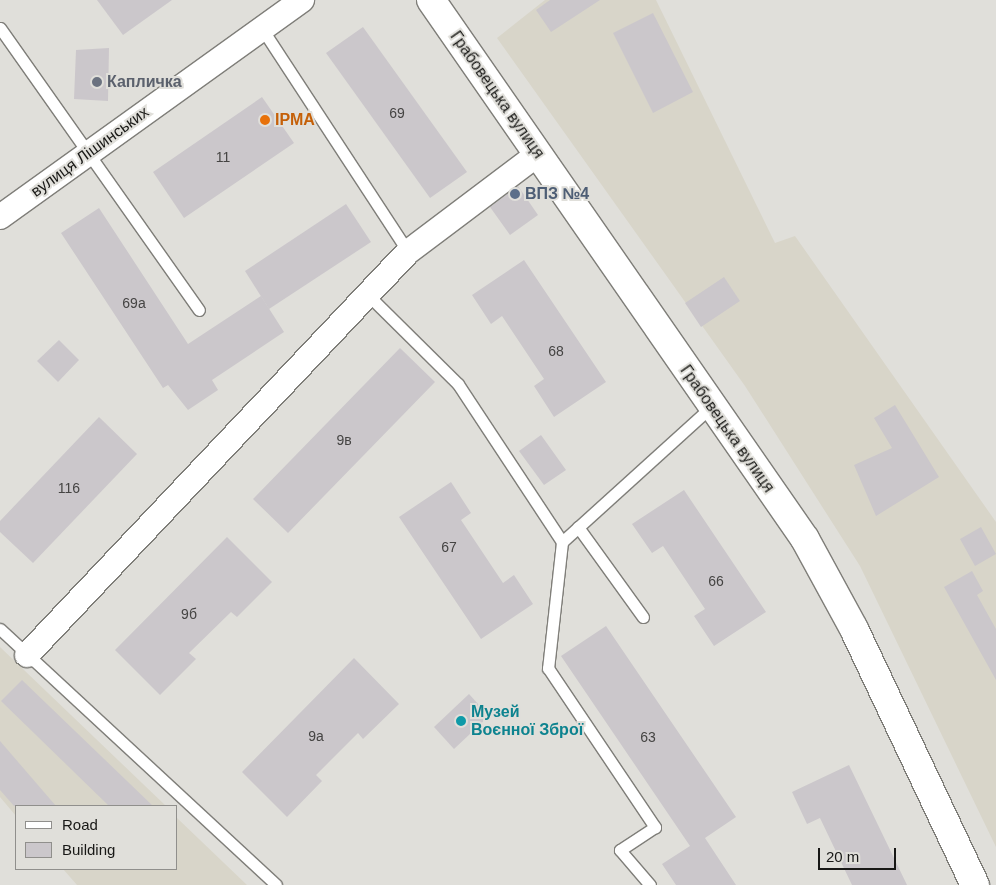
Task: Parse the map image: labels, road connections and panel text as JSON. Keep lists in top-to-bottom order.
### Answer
{
  "streets": {
    "street": ["Грабовецька вулиця", "вулиця Лішинських"]
  },
  "places": [
    "Капличка",
    "ІРМА",
    "ВПЗ №4",
    "Музей Воєнної Зброї"
  ],
  "house_numbers": [
    "69",
    "11",
    "69а",
    "68",
    "9в",
    "116",
    "67",
    "66",
    "9б",
    "9а",
    "63"
  ],
  "legend": ["Road", "Building"],
  "scale_bar": "20 m"
}
